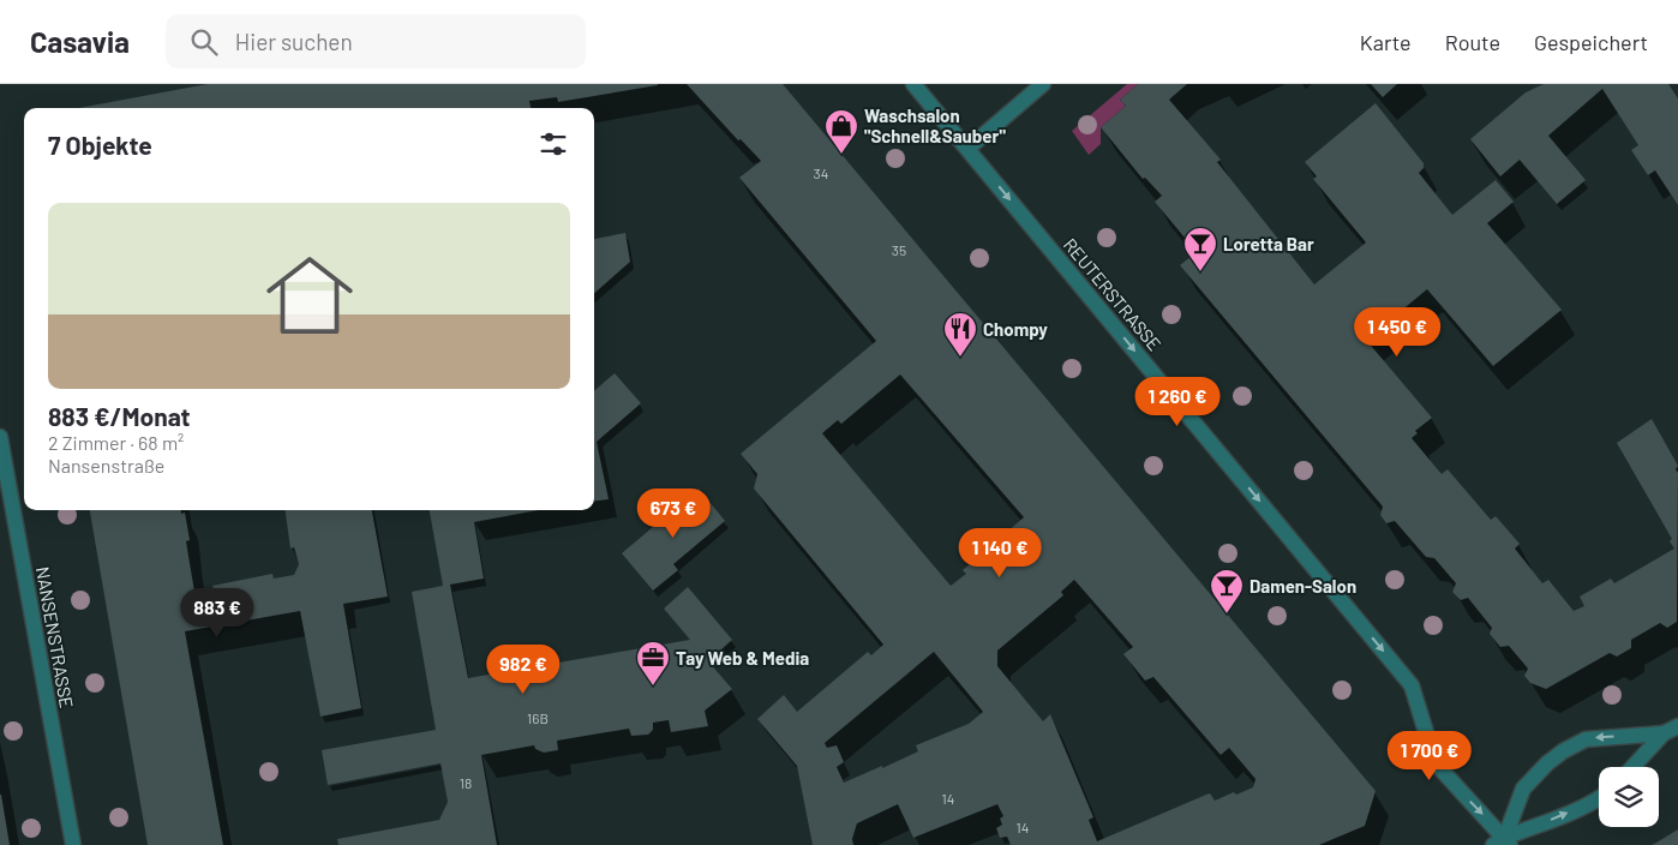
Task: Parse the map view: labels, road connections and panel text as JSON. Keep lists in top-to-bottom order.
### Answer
{
  "streets": {
    "street": ["REUTERSTRASSE", "NANSENSTRASSE"]
  },
  "one_way": ["REUTERSTRASSE"],
  "places": {
    "shop": ["Waschsalon \"Schnell&Sauber\""],
    "bar": ["Loretta Bar", "Damen-Salon"],
    "restaurant": ["Chompy"],
    "office": ["Tay Web & Media"]
  },
  "house_numbers": [
    "34",
    "35",
    "16B",
    "18",
    "14",
    "14"
  ],
  "page": {
    "header": "Casavia",
    "search": "Hier suchen",
    "nav": ["Karte", "Route", "Gespeichert"],
    "heading": "7 Objekte",
    "list": [
      {
        "name": "883 €/Monat",
        "note": "2 Zimmer · 68 m² · Nansenstraße"
      }
    ],
    "price": [
      "1 450 €",
      "1 260 €",
      "673 €",
      "1 140 €",
      "883 €",
      "982 €",
      "1 700 €"
    ]
  }
}
